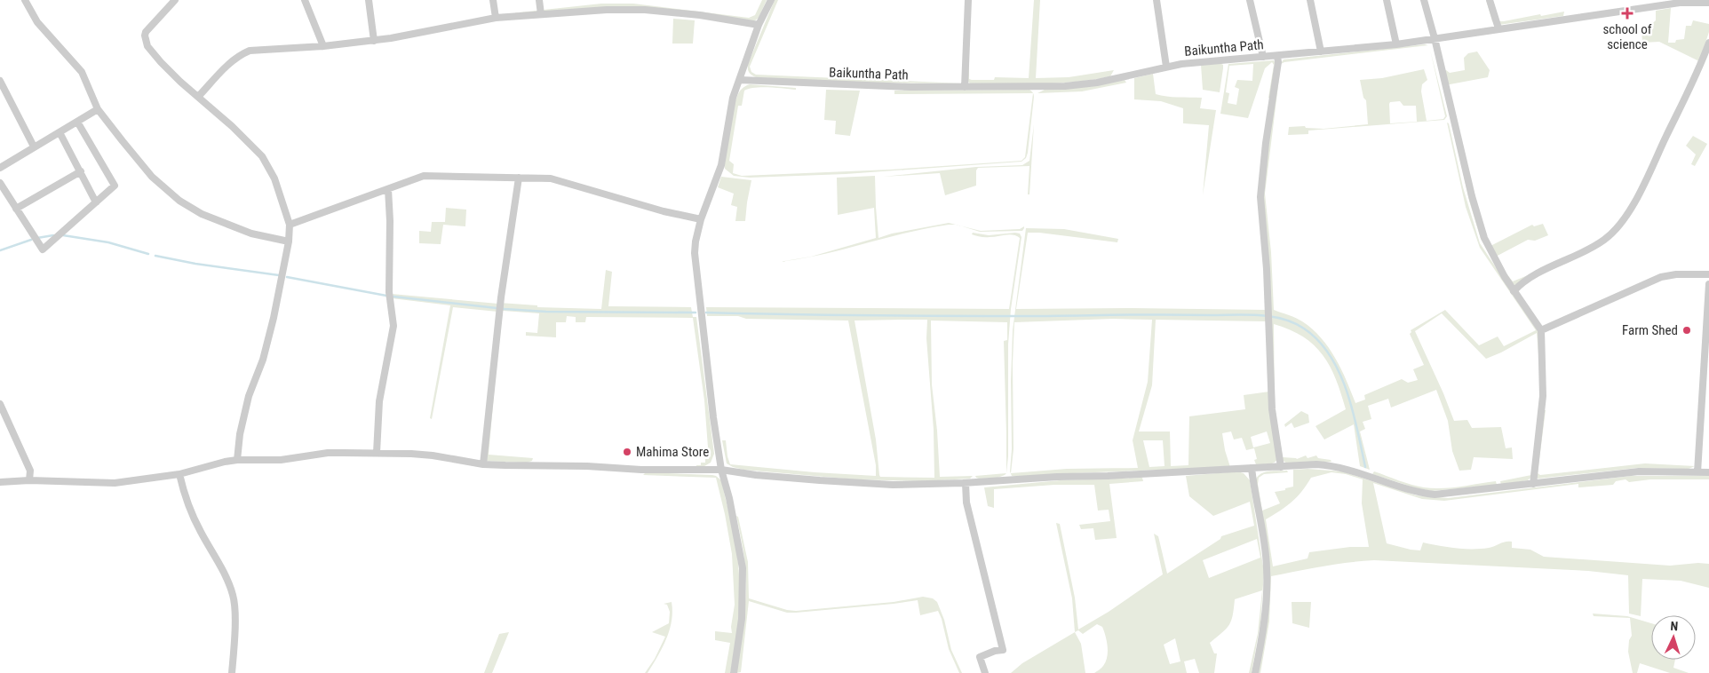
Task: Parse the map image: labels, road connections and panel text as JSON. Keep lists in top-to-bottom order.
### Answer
{
  "streets": {
    "street": ["Baikuntha Path"]
  },
  "places": {
    "health": ["school of science"],
    "other": ["Farm Shed", "Mahima Store"]
  },
  "north": "top"
}
